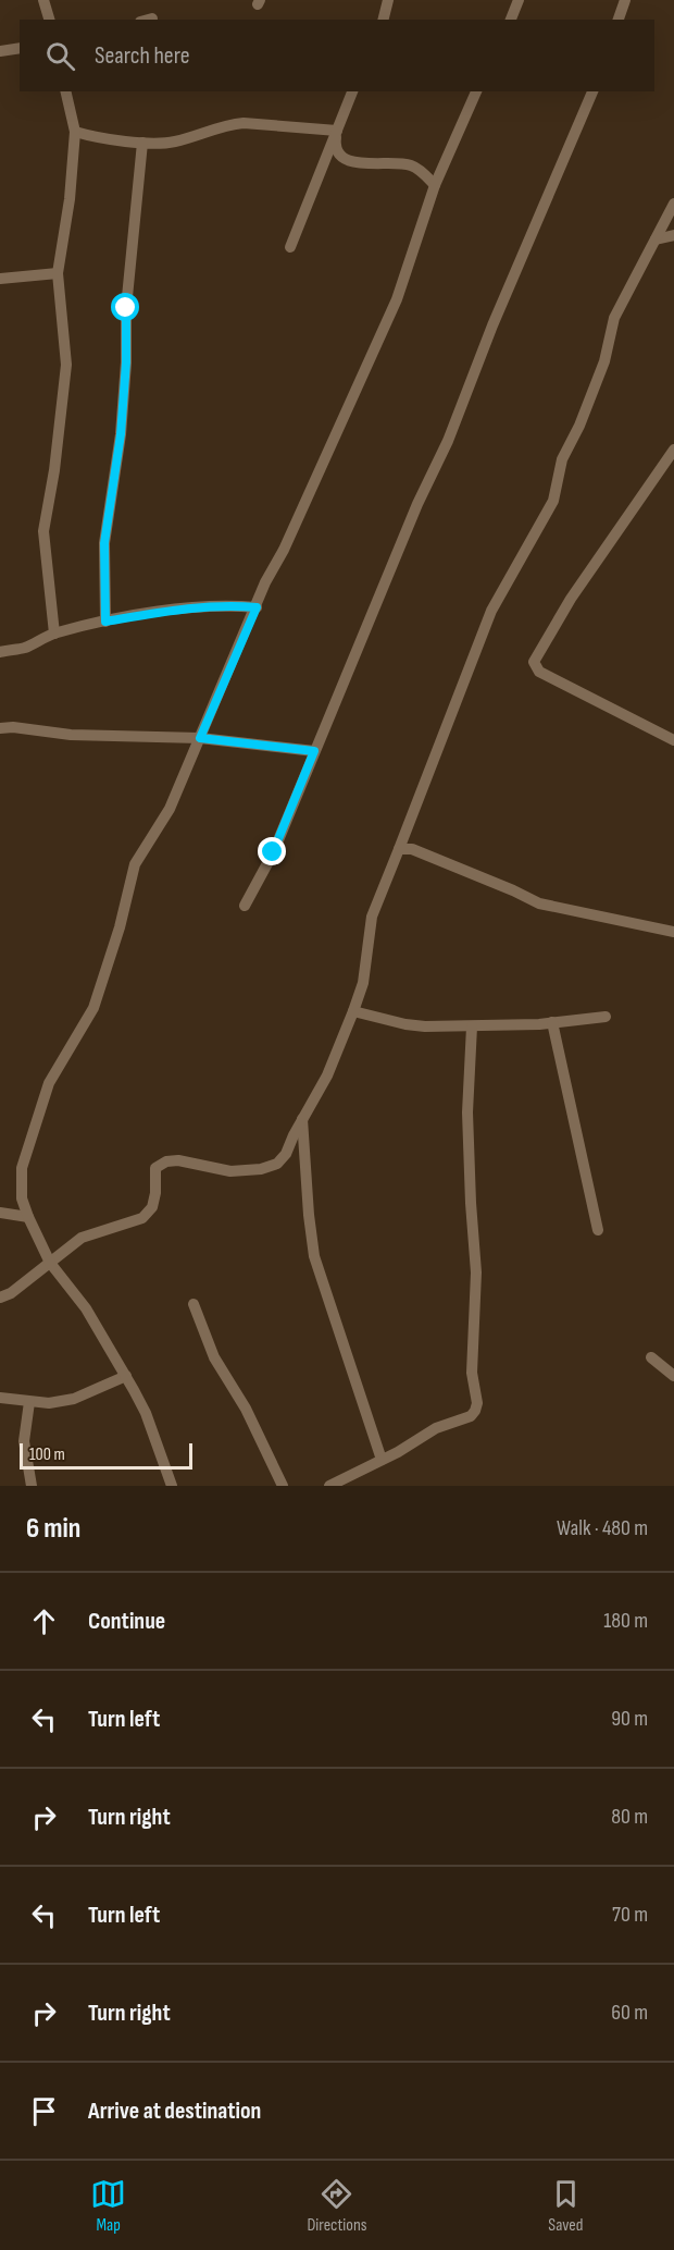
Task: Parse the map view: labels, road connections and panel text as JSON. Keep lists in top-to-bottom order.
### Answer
{
  "scale_bar": "100 m",
  "page": {
    "search": "Search here",
    "scale": "100 m",
    "heading": ["6 min", "Walk · 480 m"],
    "list": [
      ["Continue", "180 m"],
      ["Turn left", "90 m"],
      ["Turn right", "80 m"],
      ["Turn left", "70 m"],
      ["Turn right", "60 m"],
      "Arrive at destination"
    ],
    "nav": ["Map", "Directions", "Saved"]
  }
}
